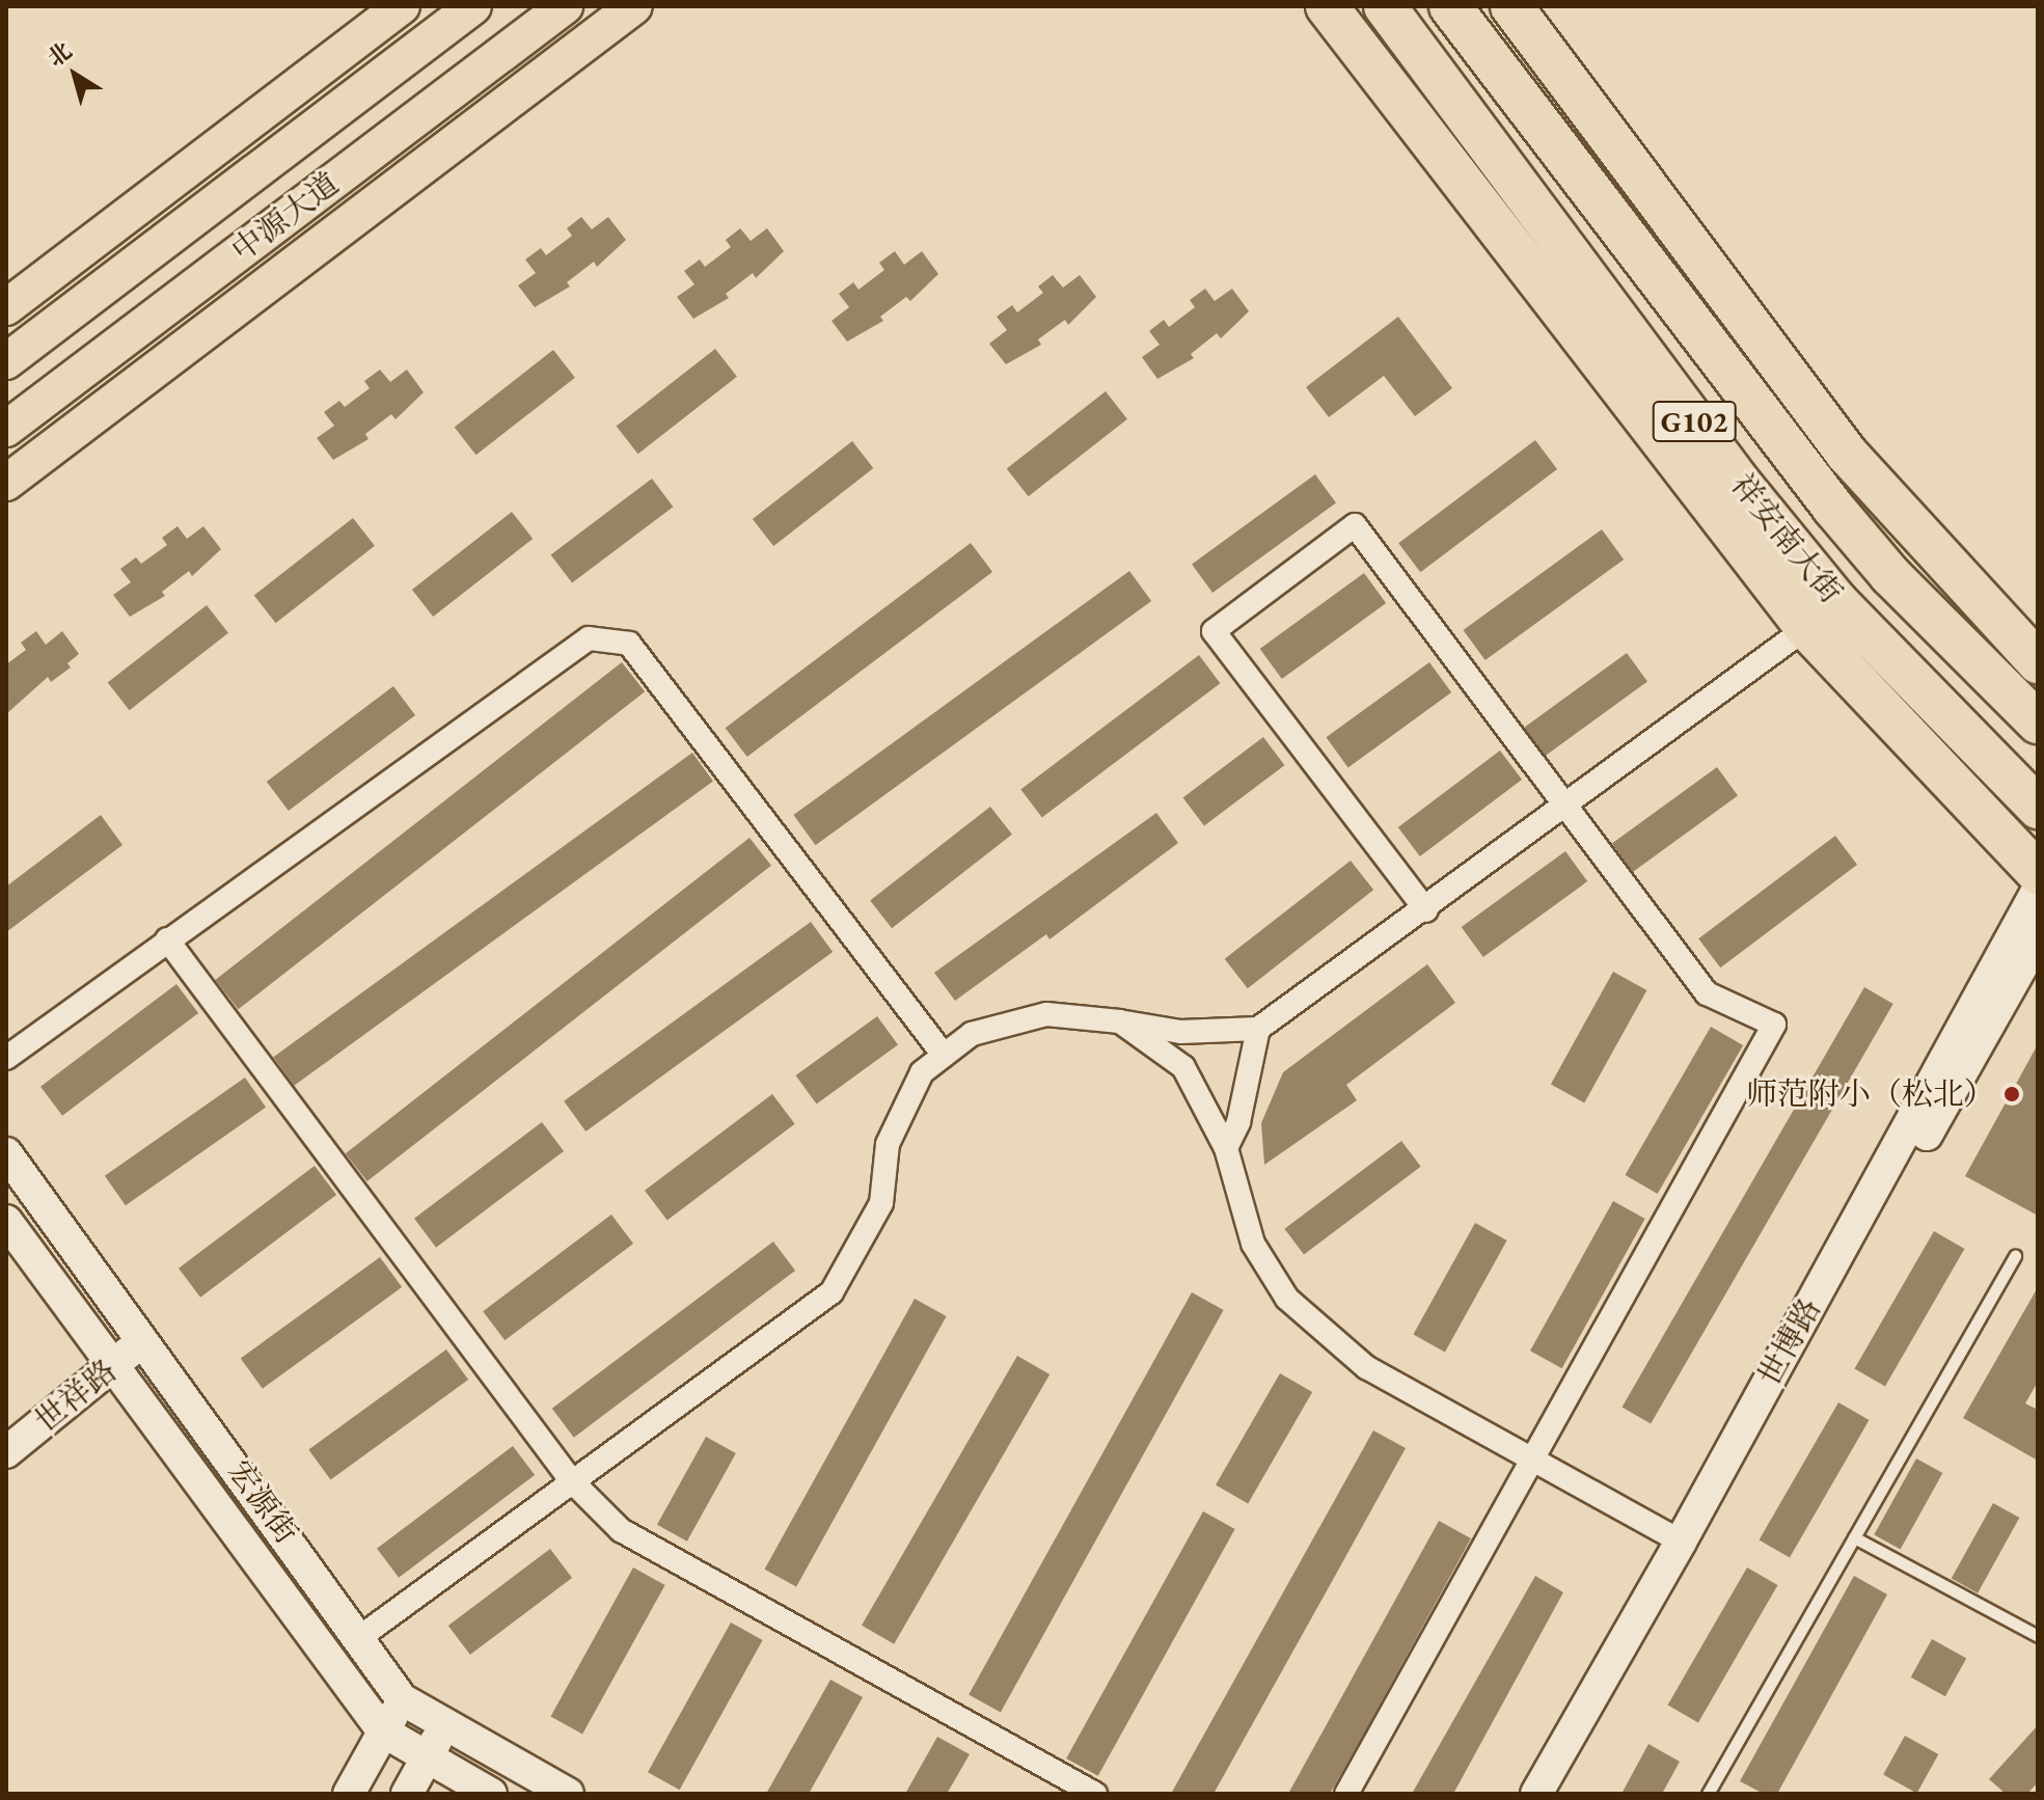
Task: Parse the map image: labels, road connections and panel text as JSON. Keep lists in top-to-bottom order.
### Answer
{
  "streets": {
    "highway": ["G102", "祥安南大街"],
    "main road": [
      "中源大道",
      "世博路",
      "世祥路",
      "宏源街"
    ]
  },
  "crossings": [
    ["世祥路", "宏源街"]
  ],
  "places": ["师范附小（松北）"],
  "north": "top left"
}
